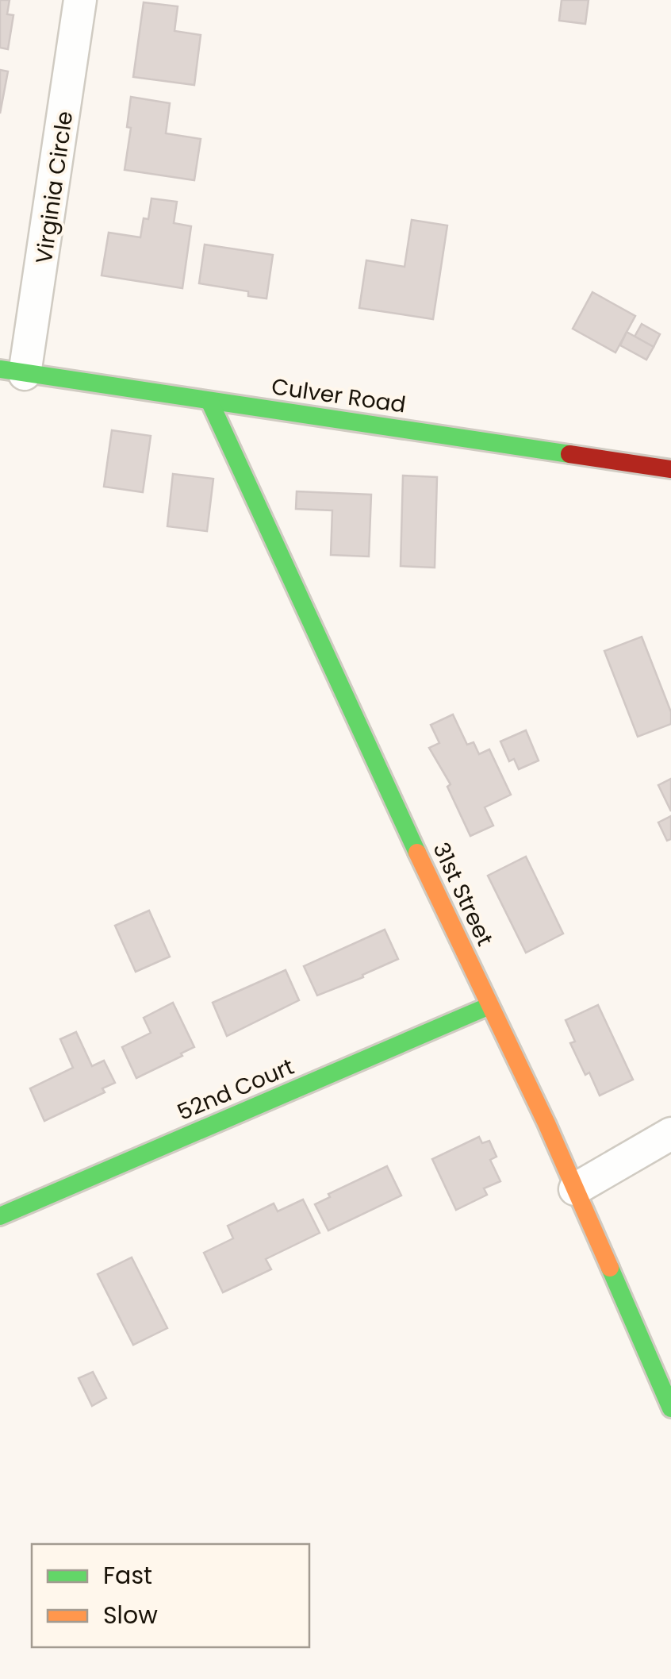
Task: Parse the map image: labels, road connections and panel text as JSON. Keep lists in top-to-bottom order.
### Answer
{
  "streets": {
    "street": [
      "Virginia Circle",
      "Culver Road",
      "31st Street",
      "52nd Court"
    ]
  },
  "crossings": [
    ["Virginia Circle", "Culver Road"],
    ["Culver Road", "31st Street"],
    ["31st Street", "52nd Court"]
  ],
  "legend": ["Fast", "Slow"]
}
